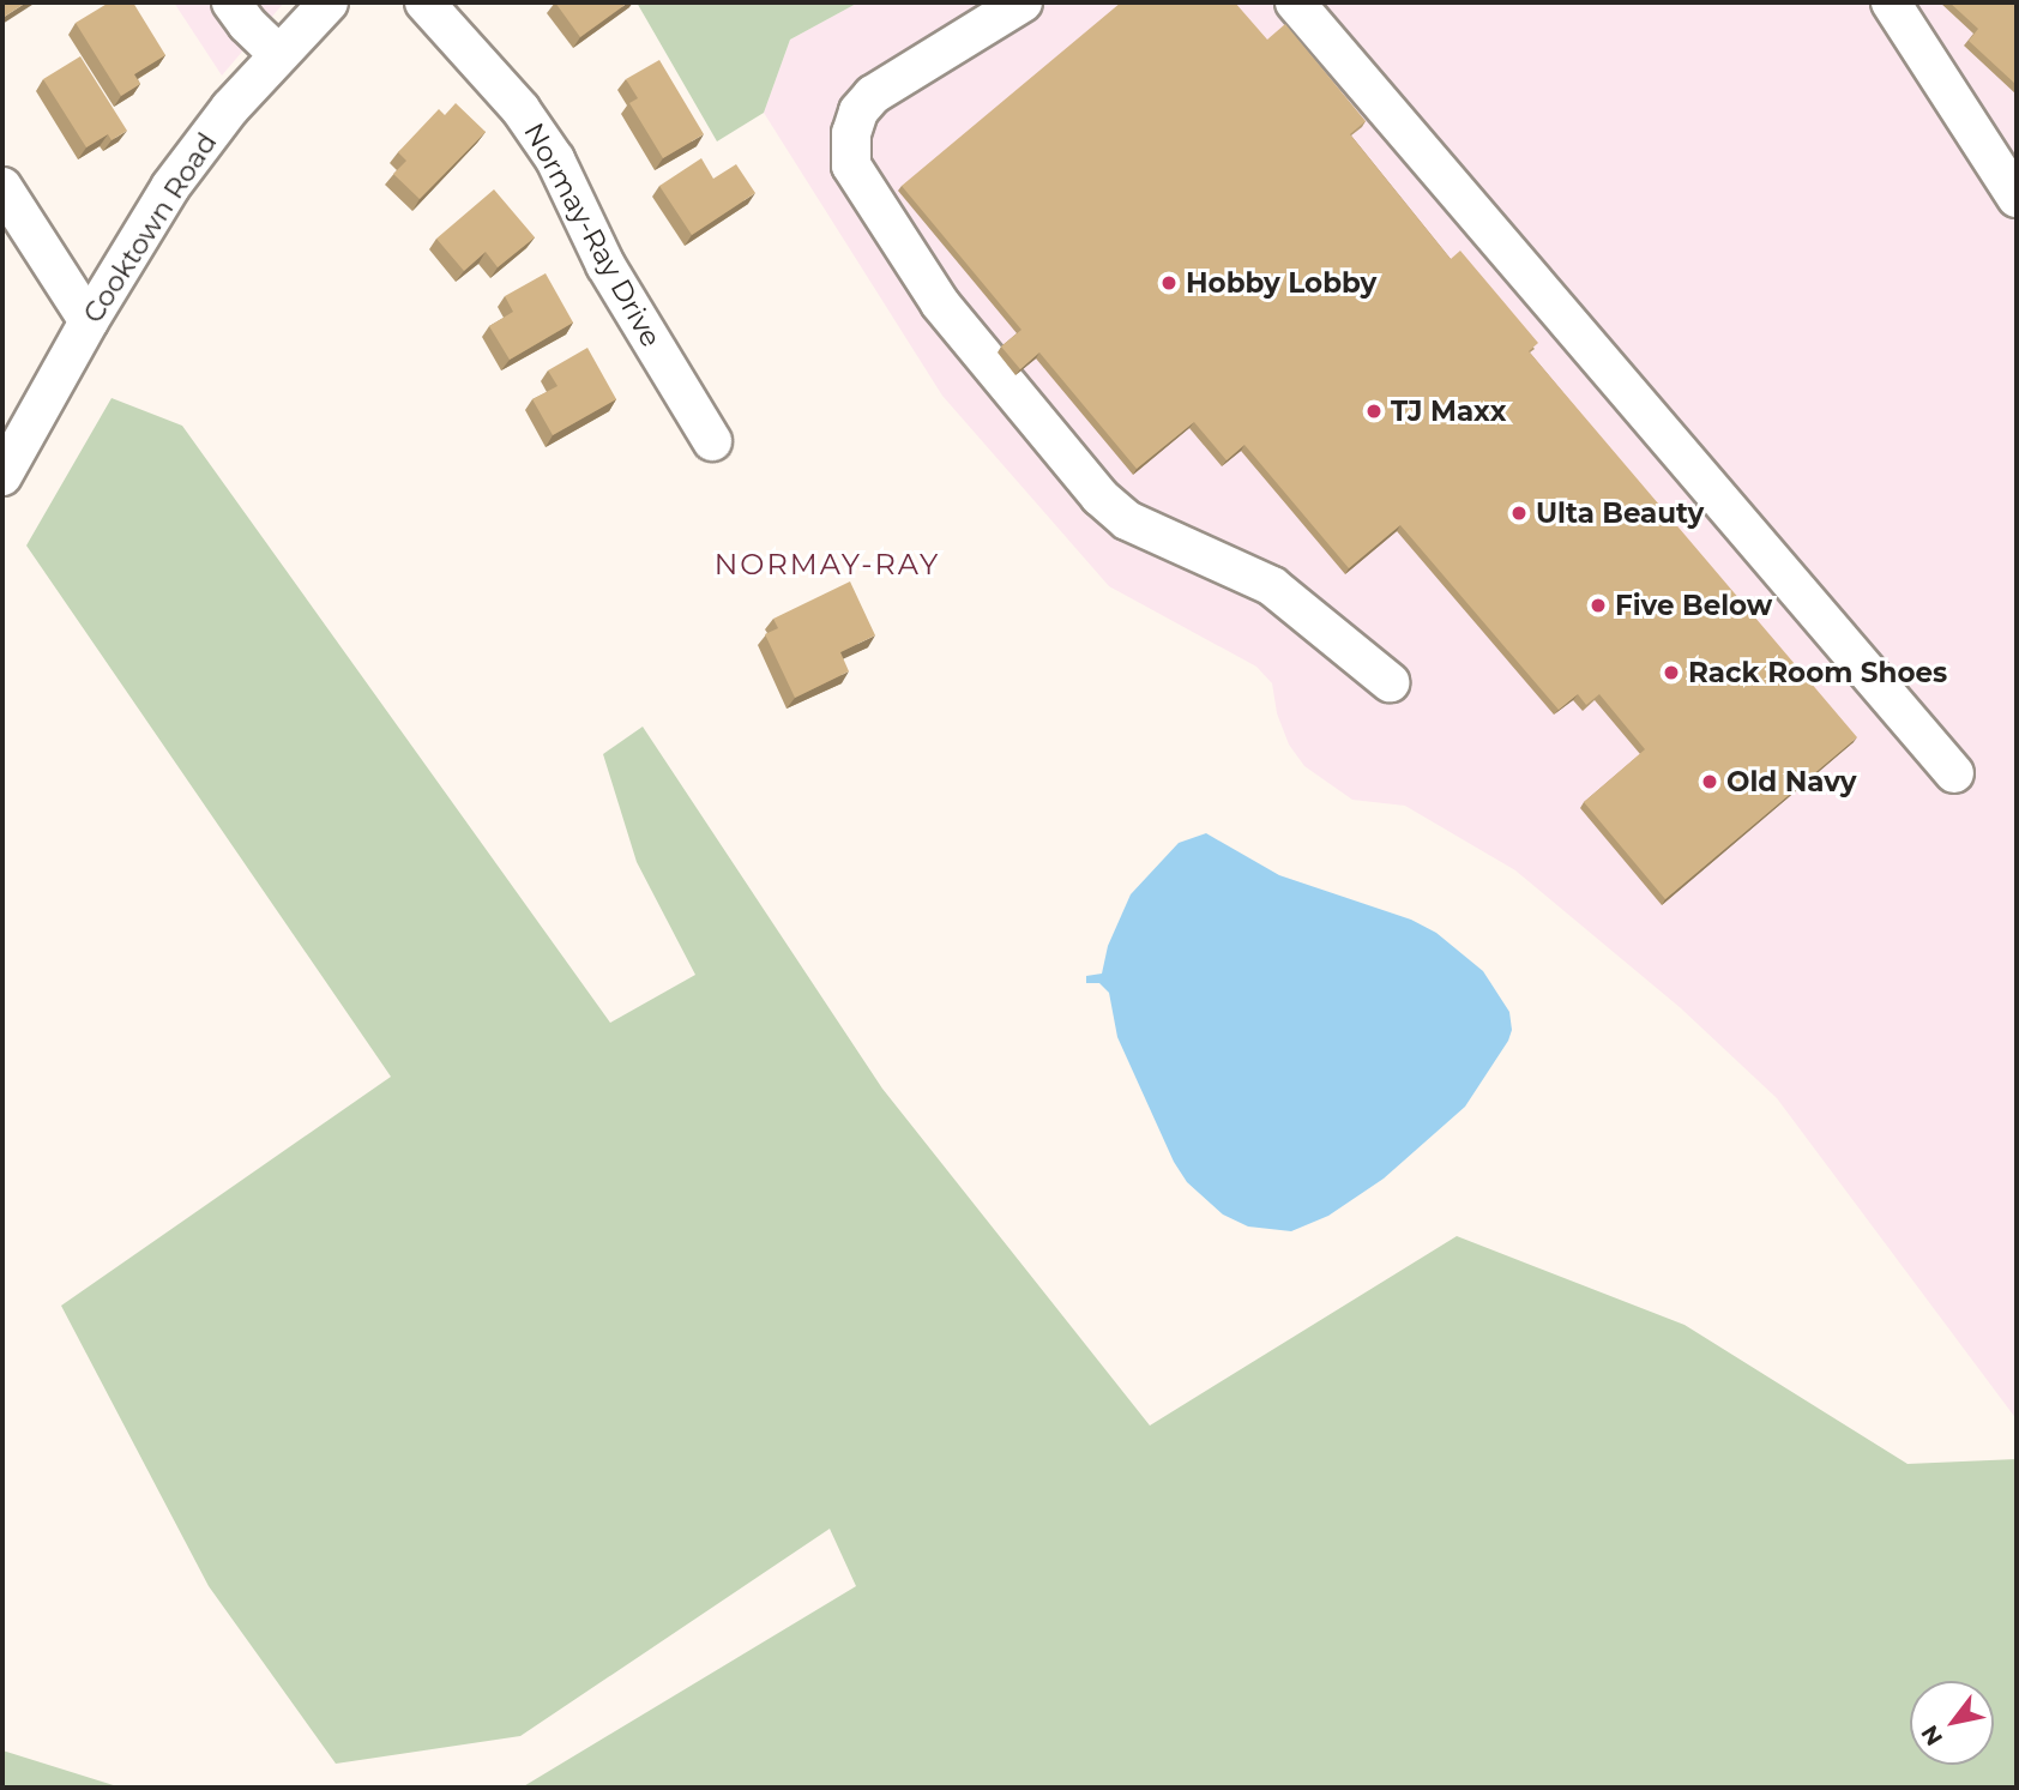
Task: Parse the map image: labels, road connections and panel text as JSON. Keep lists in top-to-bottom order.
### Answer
{
  "streets": {
    "street": ["Cooktown Road", "Normay-Ray Drive"]
  },
  "districts": ["NORMAY-RAY"],
  "places": [
    "Hobby Lobby",
    "TJ Maxx",
    "Ulta Beauty",
    "Five Below",
    "Rack Room Shoes",
    "Old Navy"
  ],
  "north": "bottom left"
}
